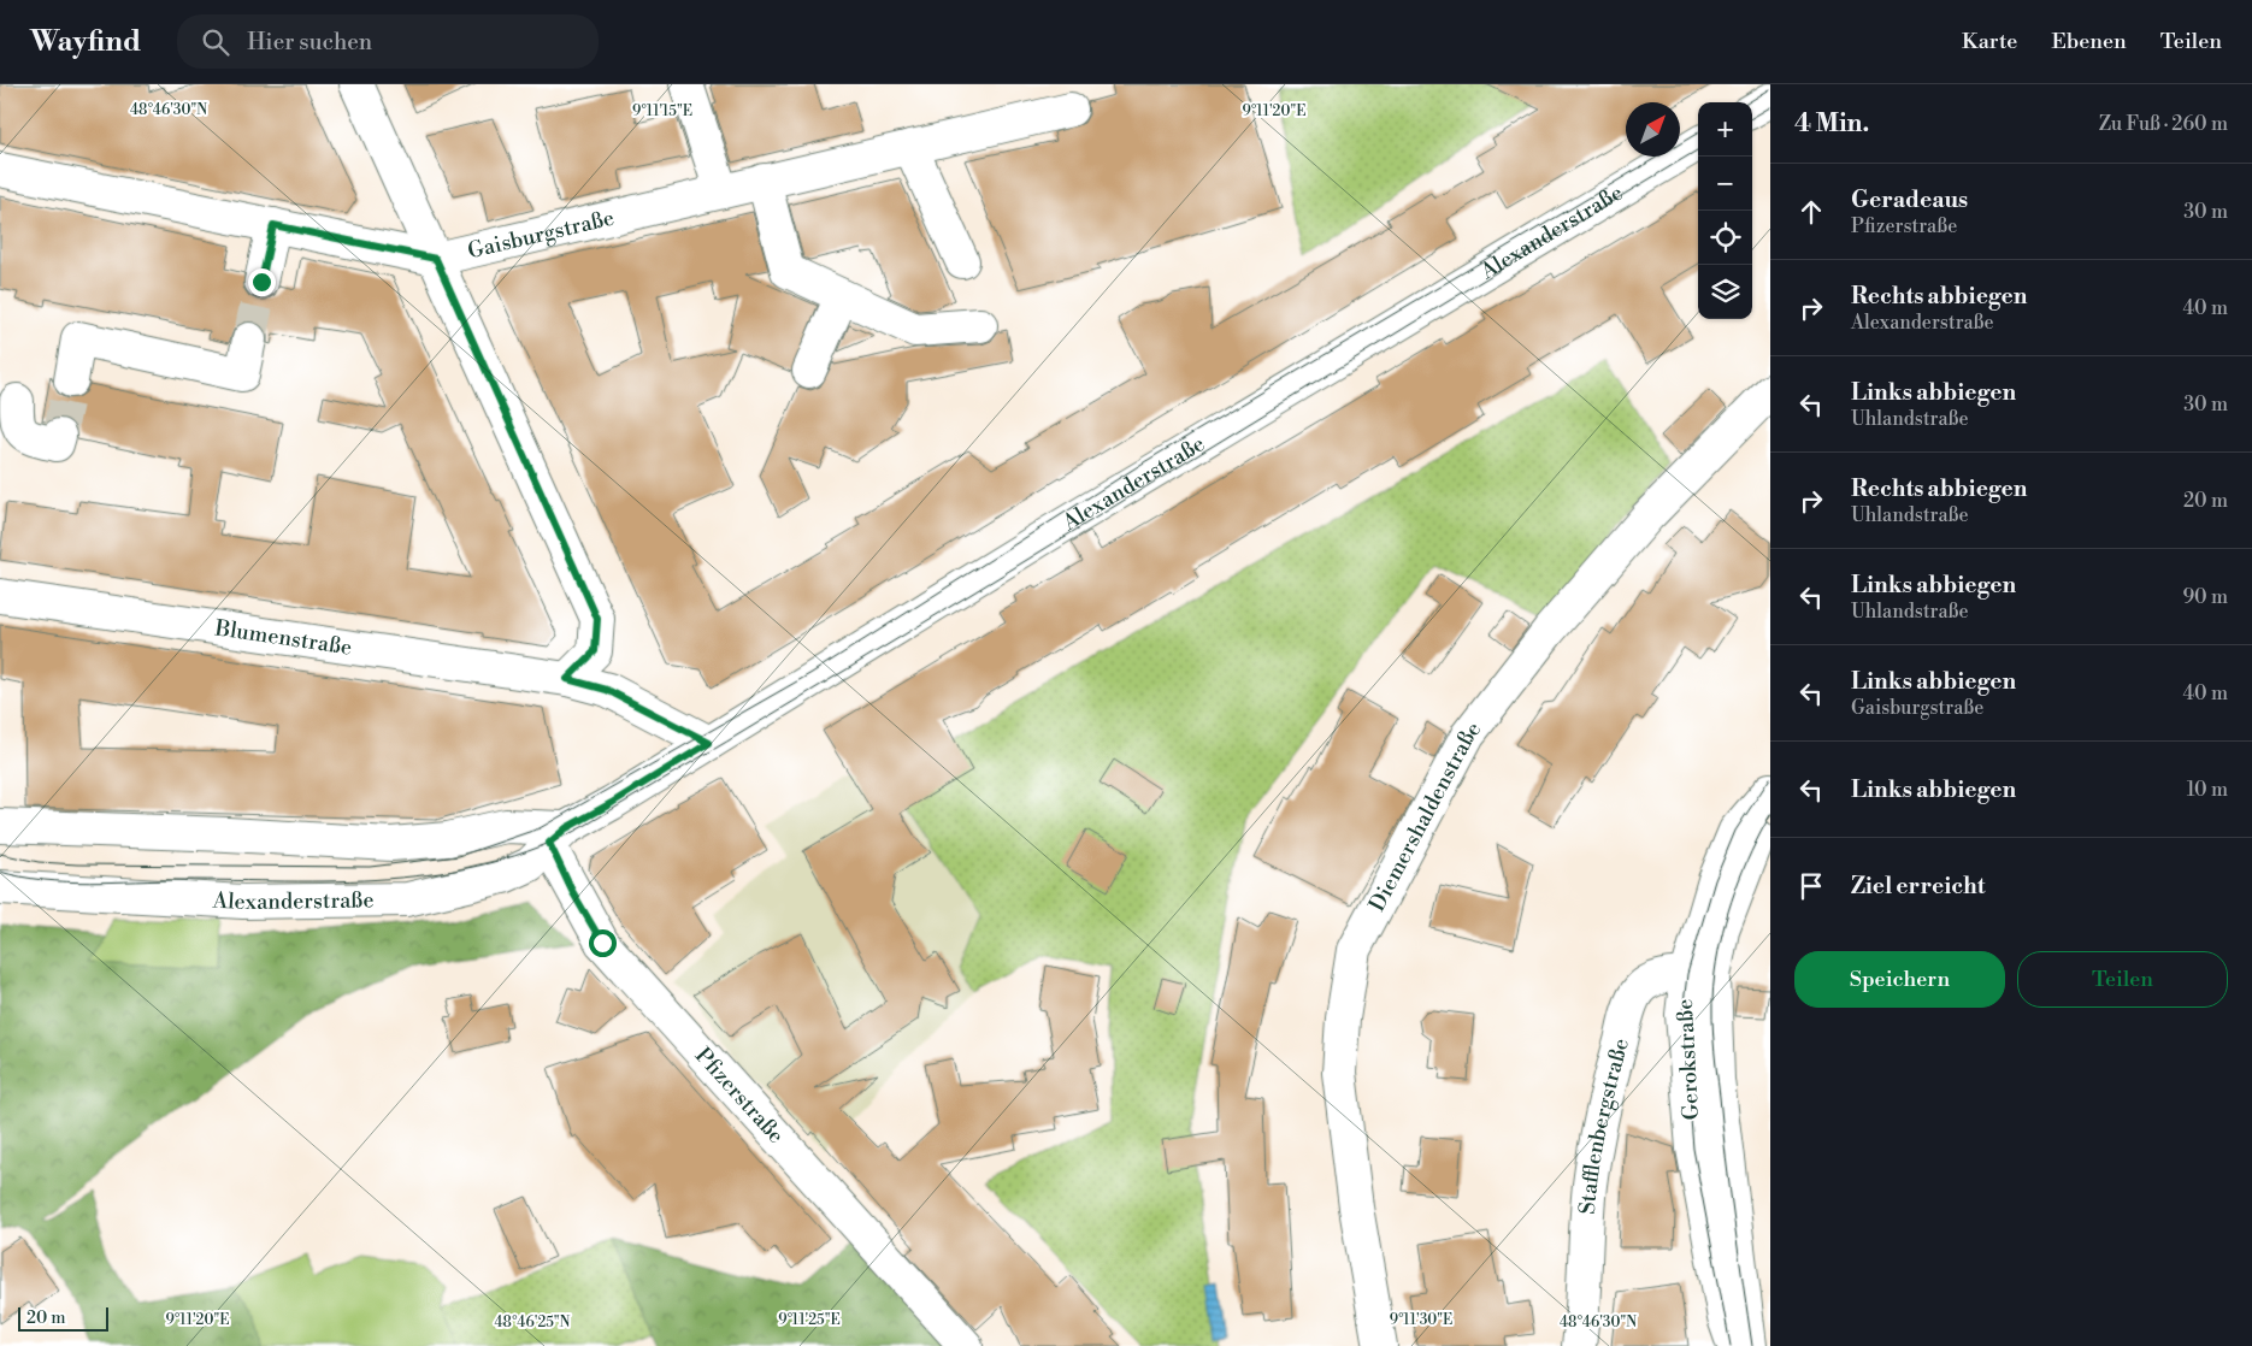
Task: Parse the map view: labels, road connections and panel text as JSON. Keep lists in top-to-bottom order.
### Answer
{
  "streets": {
    "street": [
      "Alexanderstraße",
      "Gaisburgstraße",
      "Blumenstraße",
      "Diemershaldenstraße",
      "Gerokstraße",
      "Pfizerstraße",
      "Stafflenbergstraße"
    ]
  },
  "crossings": [
    ["Alexanderstraße", "Blumenstraße"],
    ["Alexanderstraße", "Pfizerstraße"],
    ["Gerokstraße", "Stafflenbergstraße"]
  ],
  "scale_bar": "20 m",
  "north": "top right",
  "page": {
    "header": "Wayfind",
    "search": "Hier suchen",
    "nav": ["Karte", "Ebenen", "Teilen"],
    "heading": ["4 Min.", "Zu Fuß · 260 m"],
    "map_buttons": ["+", "−"],
    "list": [
      ["Geradeaus", "Pfizerstraße", "30 m"],
      ["Rechts abbiegen", "Alexanderstraße", "40 m"],
      ["Links abbiegen", "Uhlandstraße", "30 m"],
      ["Rechts abbiegen", "Uhlandstraße", "20 m"],
      ["Links abbiegen", "Uhlandstraße", "90 m"],
      ["Links abbiegen", "Gaisburgstraße", "40 m"],
      ["Links abbiegen", "10 m"],
      "Ziel erreicht"
    ],
    "buttons": ["Speichern", "Teilen"],
    "scale": "20 m"
  },
  "coordinates": [
    "48°46'30\"N",
    "9°11'15\"E",
    "9°11'20\"E",
    "9°11'25\"E",
    "9°11'30\"E",
    "48°46'25\"N"
  ]
}
